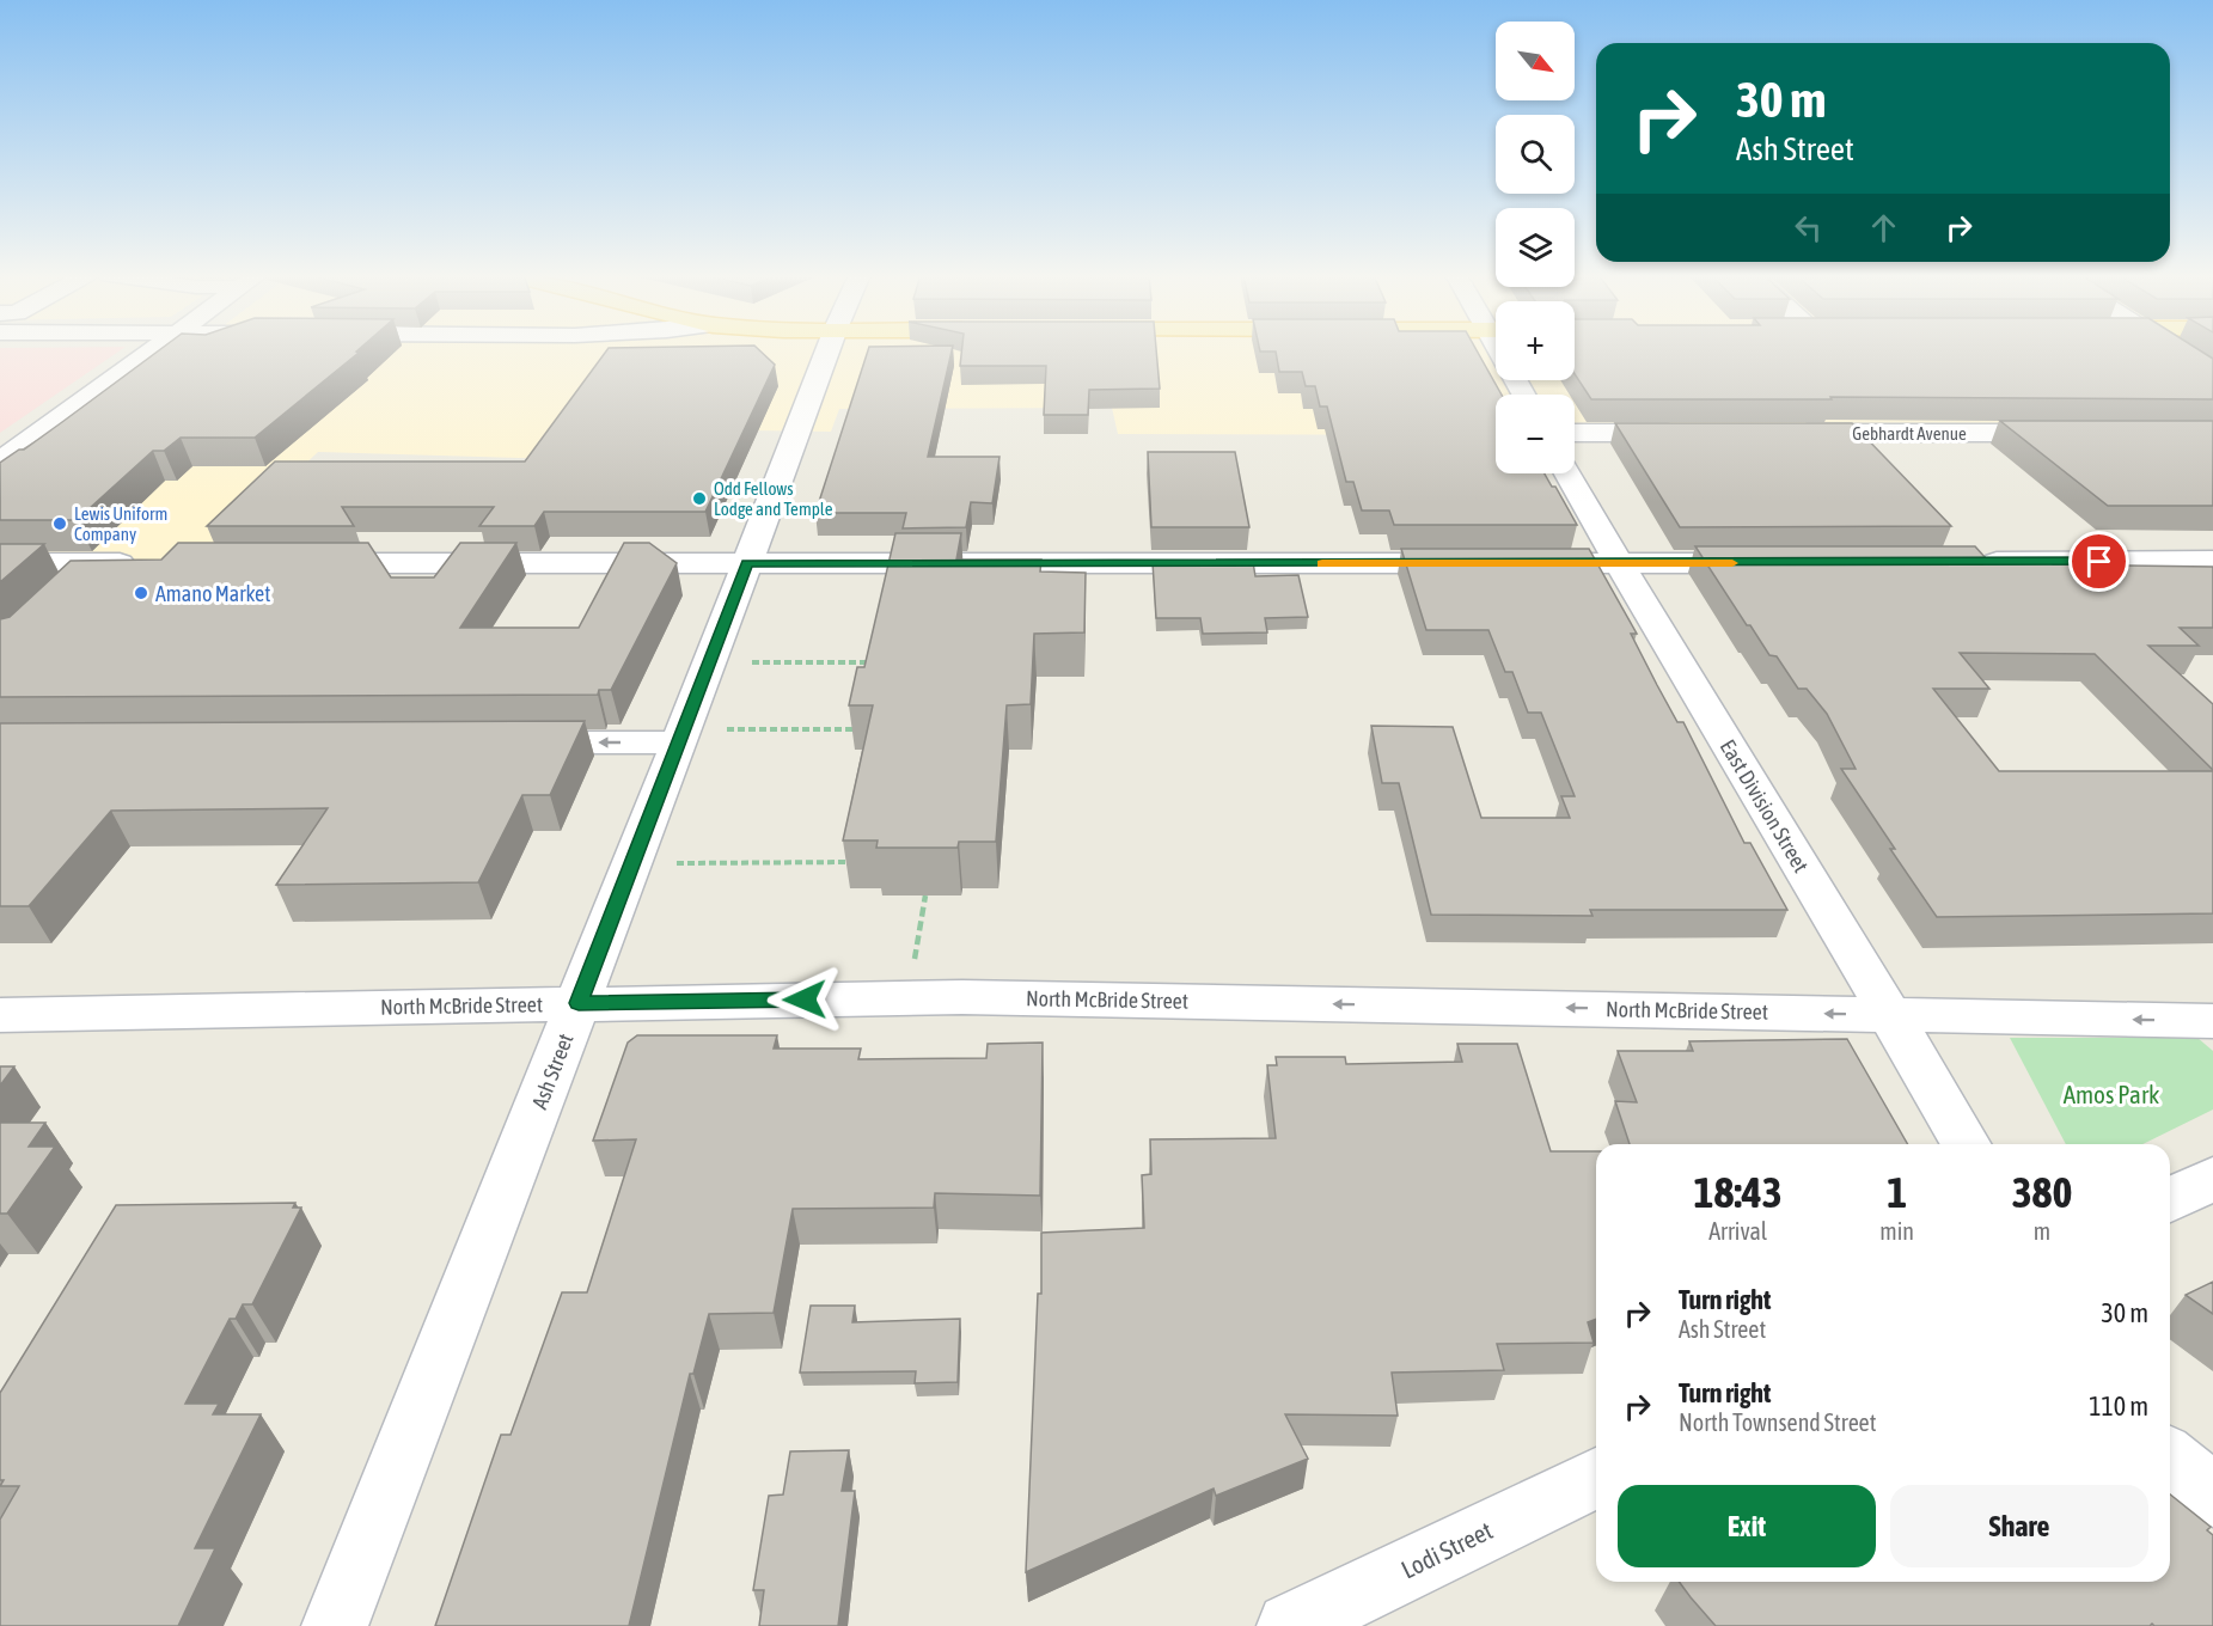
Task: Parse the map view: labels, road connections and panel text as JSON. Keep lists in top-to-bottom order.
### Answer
{
  "streets": {
    "street": [
      "Gebhardt Avenue",
      "East Division Street",
      "North McBride Street",
      "Ash Street",
      "Lodi Street"
    ]
  },
  "crossings": [
    ["East Division Street", "North McBride Street"],
    ["North McBride Street", "Ash Street"]
  ],
  "one_way": ["North McBride Street"],
  "parks": ["Amos Park"],
  "places": ["Odd Fellows Lodge and Temple", "Lewis Uniform Company", "Amano Market"],
  "north": "bottom right",
  "page": {
    "map_buttons": ["+", "−"],
    "turn": ["30 m", "Ash Street"],
    "eta": [
      "18:43",
      "Arrival",
      "1",
      "min",
      "380",
      "m"
    ],
    "list": [
      {
        "name": "Turn right",
        "note": "Ash Street",
        "value": "30 m"
      },
      {
        "name": "Turn right",
        "note": "North Townsend Street",
        "value": "110 m"
      }
    ],
    "buttons": ["Exit", "Share"]
  }
}
